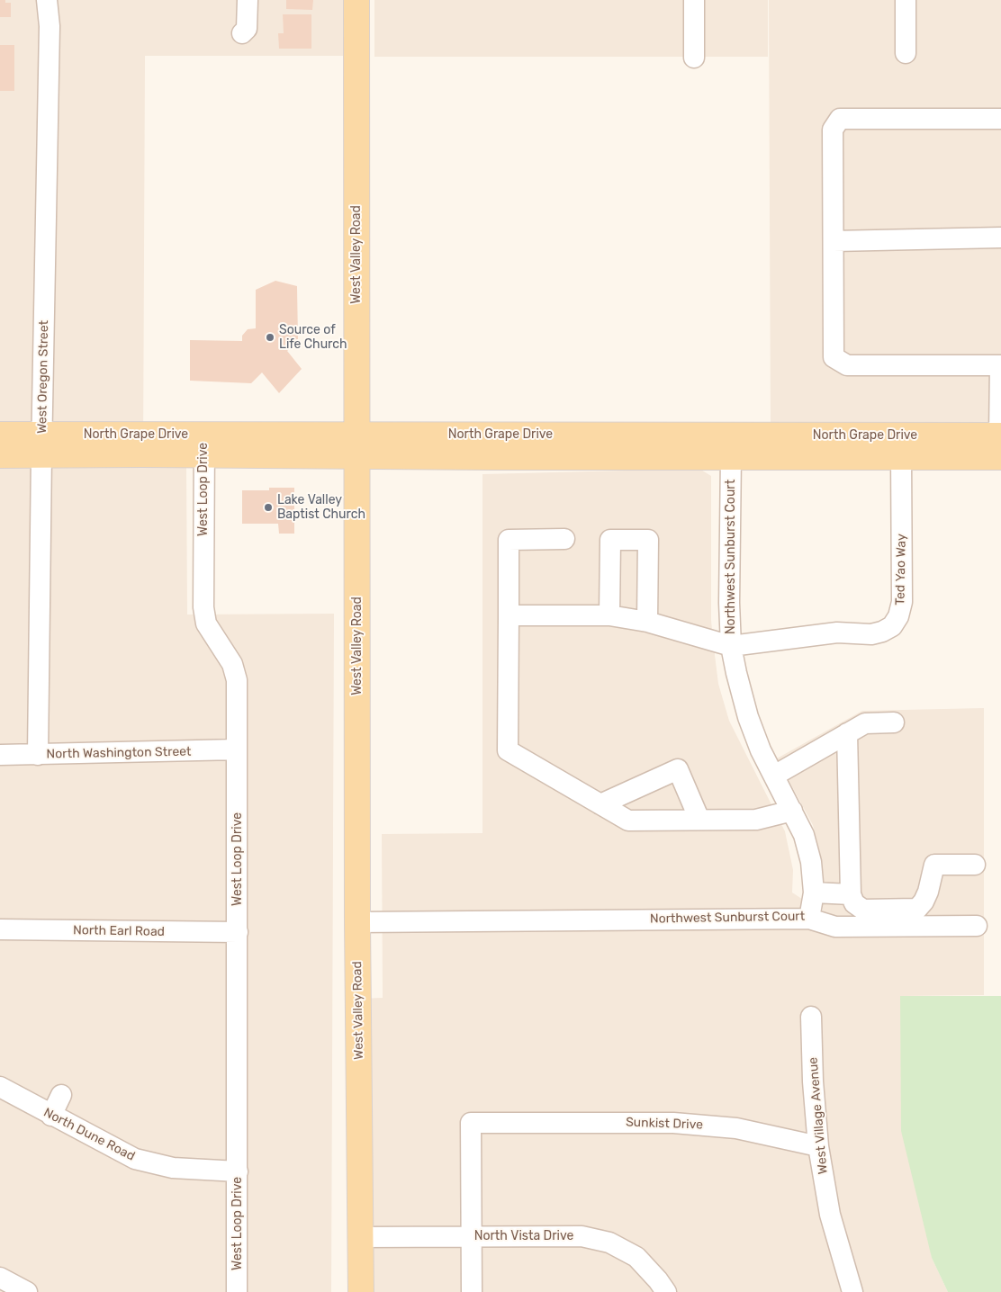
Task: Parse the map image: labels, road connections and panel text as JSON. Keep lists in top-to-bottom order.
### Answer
{
  "streets": {
    "main road": ["West Valley Road", "North Grape Drive"],
    "street": [
      "West Oregon Street",
      "West Loop Drive",
      "Northwest Sunburst Court",
      "Ted Yao Way",
      "North Washington Street",
      "North Earl Road",
      "West Village Avenue",
      "Sunkist Drive",
      "North Dune Road",
      "North Vista Drive"
    ]
  },
  "crossings": [
    ["West Valley Road", "North Grape Drive"],
    ["West Valley Road", "Northwest Sunburst Court"],
    ["West Valley Road", "North Vista Drive"],
    ["West Oregon Street", "North Grape Drive"],
    ["West Oregon Street", "North Washington Street"],
    ["North Grape Drive", "West Loop Drive"],
    ["North Grape Drive", "Northwest Sunburst Court"],
    ["North Grape Drive", "Ted Yao Way"],
    ["West Loop Drive", "North Washington Street"],
    ["West Loop Drive", "North Earl Road"],
    ["West Loop Drive", "North Dune Road"],
    ["Northwest Sunburst Court", "Ted Yao Way"],
    ["West Village Avenue", "Sunkist Drive"],
    ["Sunkist Drive", "North Vista Drive"]
  ],
  "places": ["Source of Life Church", "Lake Valley Baptist Church"]
}
